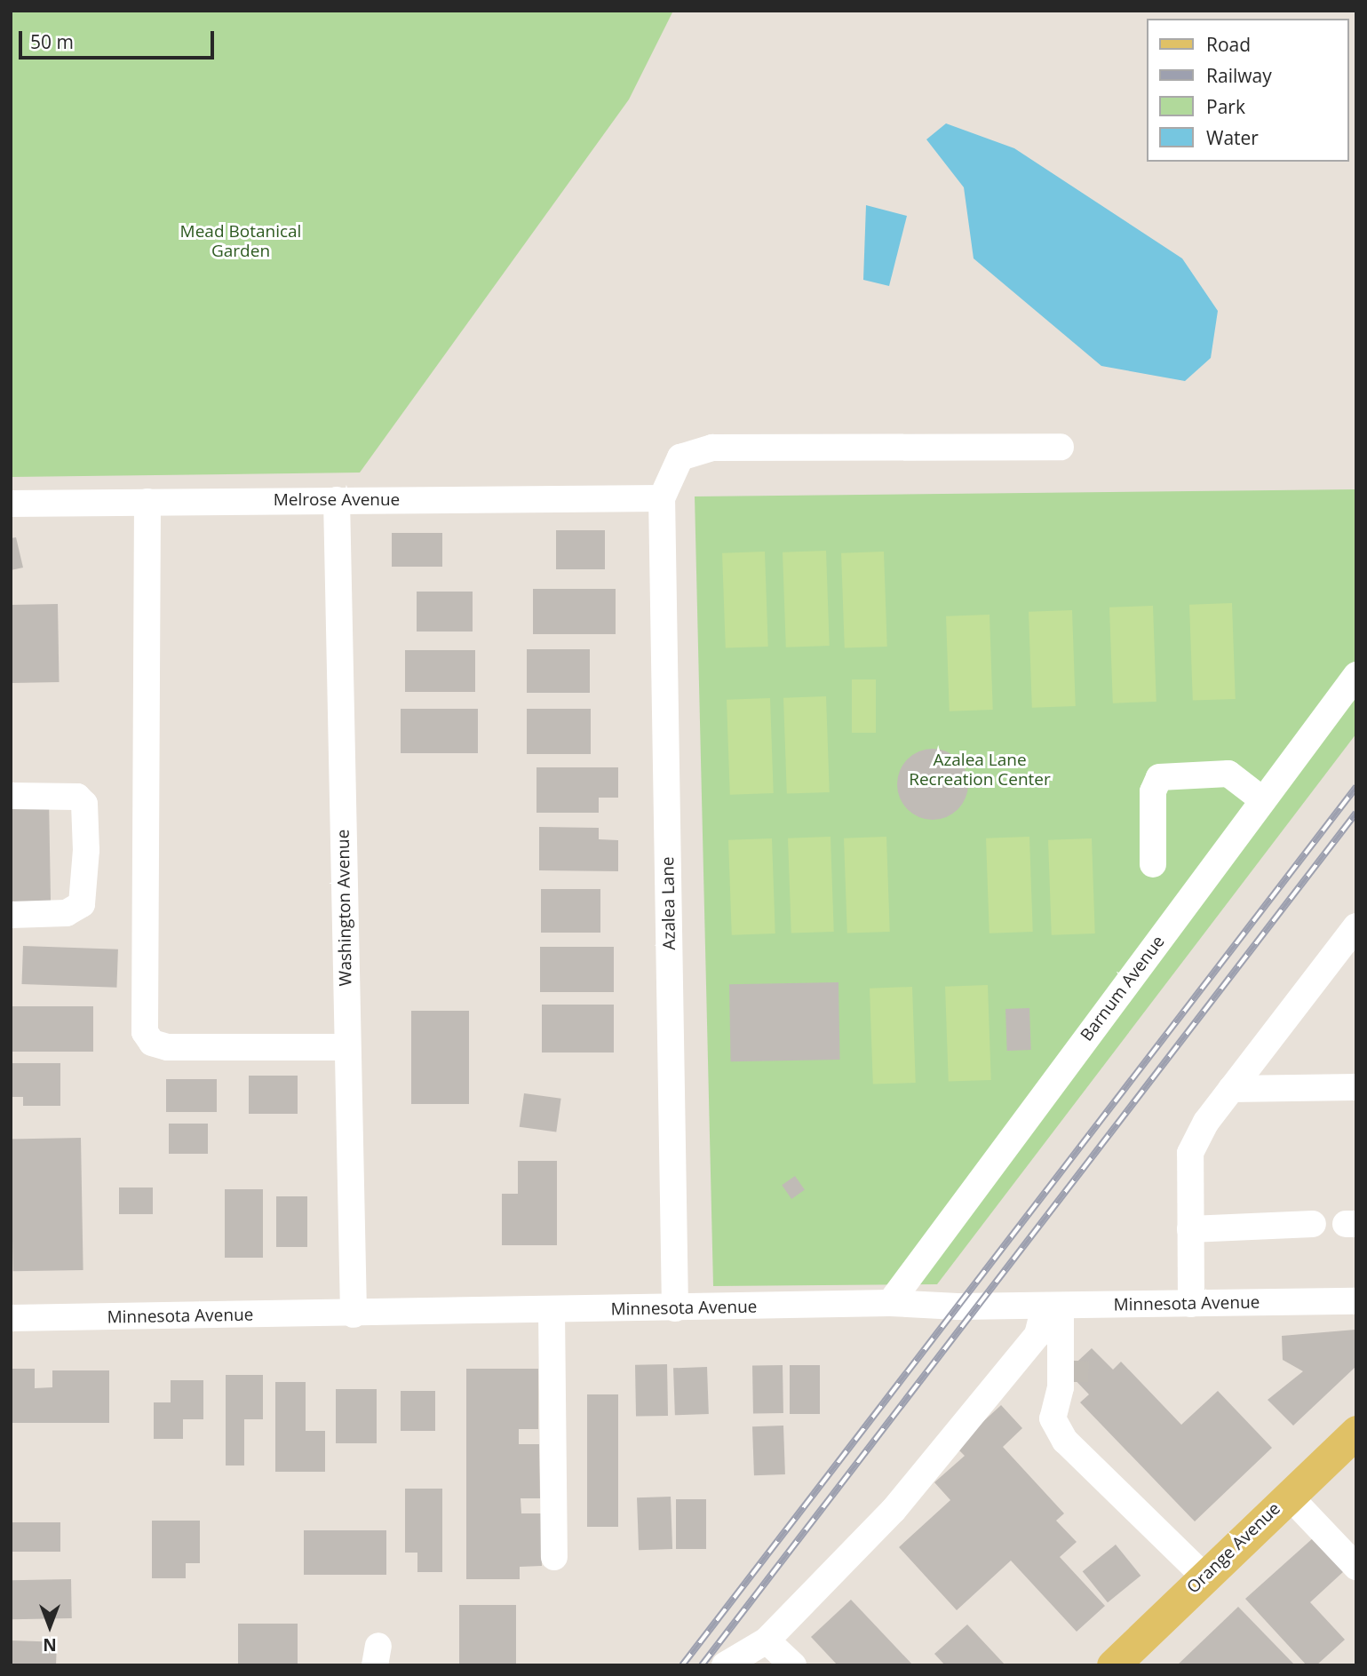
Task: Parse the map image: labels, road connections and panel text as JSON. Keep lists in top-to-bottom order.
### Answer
{
  "streets": {
    "main road": ["Orange Avenue"],
    "street": [
      "Melrose Avenue",
      "Azalea Lane",
      "Washington Avenue",
      "Barnum Avenue",
      "Minnesota Avenue"
    ]
  },
  "crossings": [
    ["Melrose Avenue", "Azalea Lane"],
    ["Melrose Avenue", "Washington Avenue"],
    ["Azalea Lane", "Minnesota Avenue"],
    ["Washington Avenue", "Minnesota Avenue"],
    ["Barnum Avenue", "Minnesota Avenue"]
  ],
  "parks": ["Mead Botanical Garden", "Azalea Lane Recreation Center"],
  "legend": [
    "Road",
    "Railway",
    "Park",
    "Water"
  ],
  "scale_bar": "50 m",
  "north": "bottom"
}
